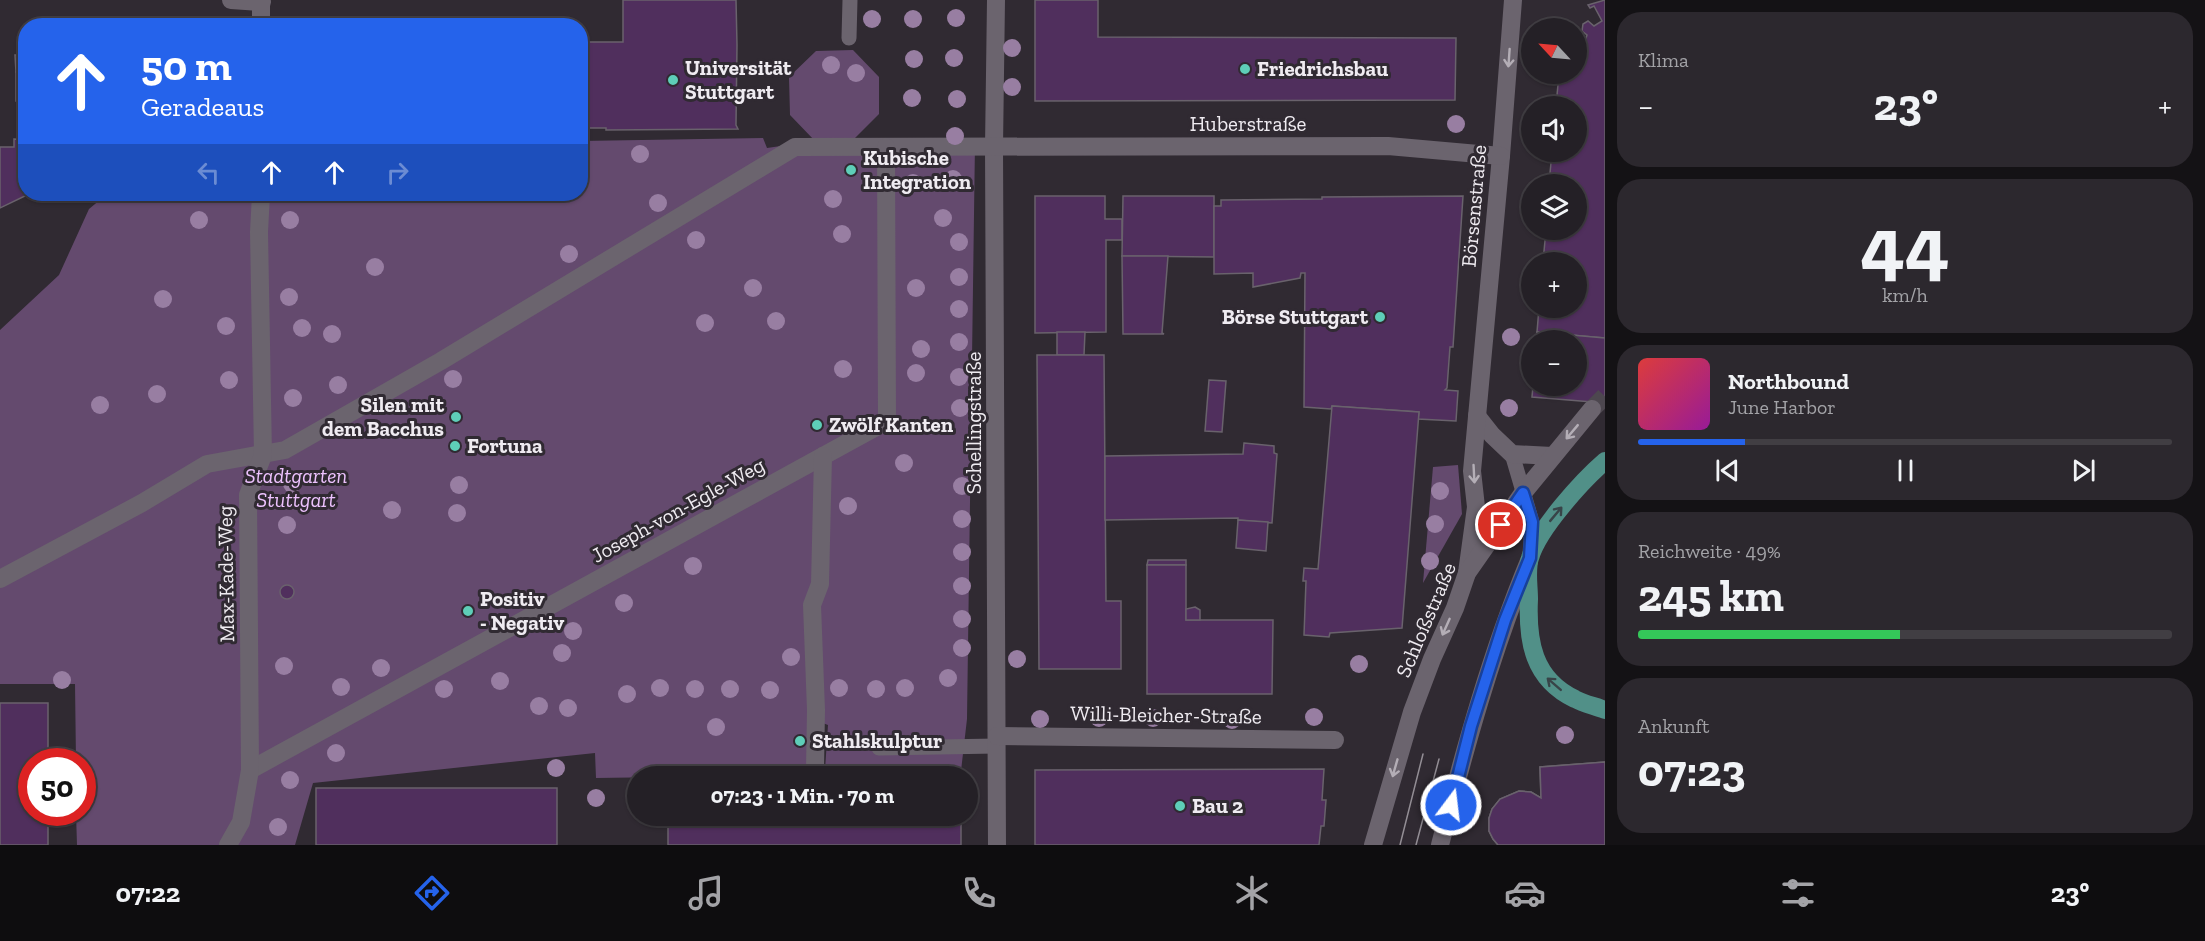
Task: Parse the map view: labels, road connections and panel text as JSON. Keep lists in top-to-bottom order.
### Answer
{
  "streets": {
    "street": [
      "Huberstraße",
      "Börsenstraße",
      "Schellingstraße",
      "Joseph-von-Egle-Weg",
      "Max-Kade-Weg",
      "Schloßstraße",
      "Willi-Bleicher-Straße"
    ]
  },
  "crossings": [
    ["Huberstraße", "Börsenstraße"],
    ["Huberstraße", "Schellingstraße"],
    ["Huberstraße", "Joseph-von-Egle-Weg"],
    ["Huberstraße", "Max-Kade-Weg"],
    ["Börsenstraße", "Schloßstraße"],
    ["Schellingstraße", "Willi-Bleicher-Straße"],
    ["Joseph-von-Egle-Weg", "Max-Kade-Weg"]
  ],
  "one_way": ["Börsenstraße"],
  "parks": ["Stadtgarten Stuttgart"],
  "places": [
    "Friedrichsbau",
    "Universität Stuttgart",
    "Kubische Integration",
    "Börse Stuttgart",
    "Silen mit dem Bacchus",
    "Zwölf Kanten",
    "Fortuna",
    "Positiv - Negativ",
    "Stahlskulptur",
    "Bau 2"
  ],
  "north": "top left",
  "page": {
    "tile": [
      "Klima",
      ["44", "km/h"],
      ["Reichweite · 49%", "245 km"],
      ["Ankunft", "07:23"]
    ],
    "map_buttons": ["+", "−"],
    "turn": ["50 m", "Geradeaus"],
    "heat": ["−", "23°", "+"],
    "song": ["Northbound", "June Harbor"],
    "limit": "50",
    "trip": "07:23 · 1 Min. · 70 m",
    "tabs": ["07:22", "23°"]
  }
}
